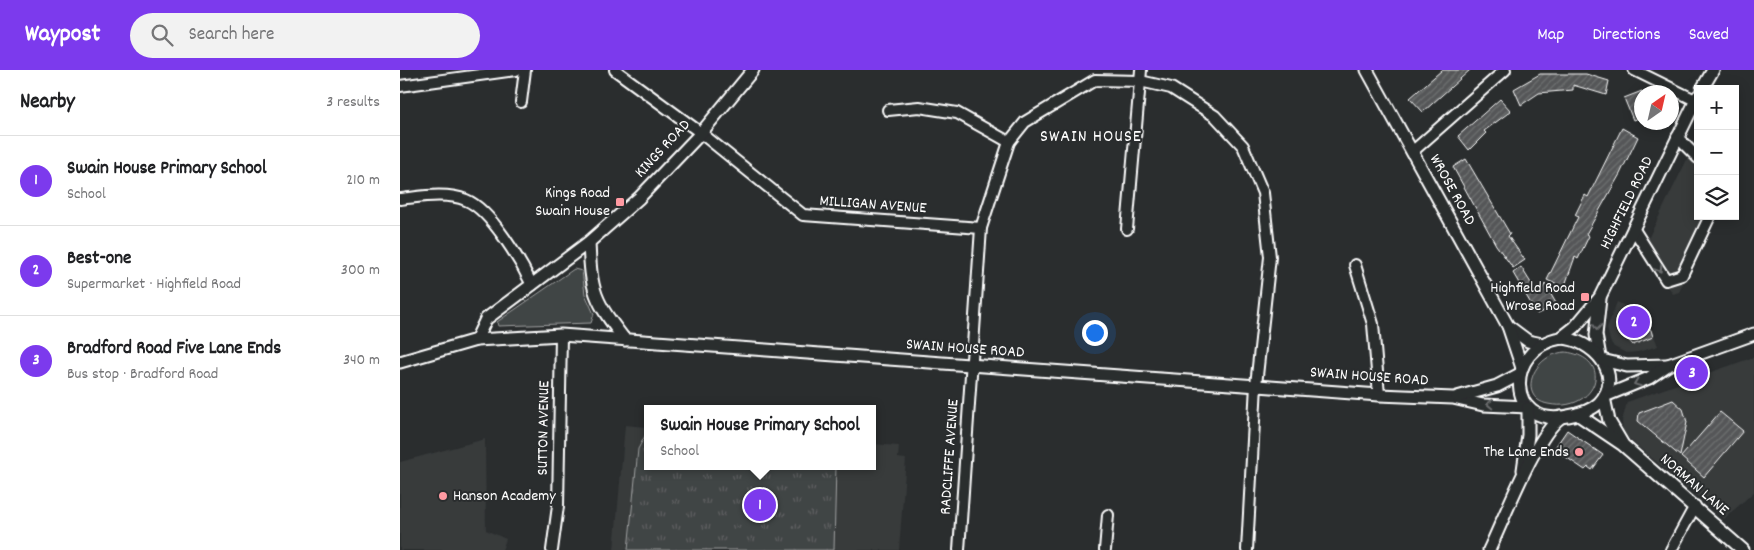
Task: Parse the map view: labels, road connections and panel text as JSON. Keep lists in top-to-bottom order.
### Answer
{
  "streets": {
    "street": [
      "KINGS ROAD",
      "WROSE ROAD",
      "HIGHFIELD ROAD",
      "MILLIGAN AVENUE",
      "SWAIN HOUSE ROAD",
      "SUTTON AVENUE",
      "RADCLIFFE AVENUE",
      "NORMAN LANE"
    ]
  },
  "crossings": [
    ["KINGS ROAD", "MILLIGAN AVENUE"],
    ["KINGS ROAD", "SWAIN HOUSE ROAD"],
    ["WROSE ROAD", "HIGHFIELD ROAD"],
    ["WROSE ROAD", "SWAIN HOUSE ROAD"],
    ["WROSE ROAD", "NORMAN LANE"],
    ["HIGHFIELD ROAD", "SWAIN HOUSE ROAD"],
    ["HIGHFIELD ROAD", "NORMAN LANE"],
    ["MILLIGAN AVENUE", "RADCLIFFE AVENUE"],
    ["SWAIN HOUSE ROAD", "SUTTON AVENUE"],
    ["SWAIN HOUSE ROAD", "RADCLIFFE AVENUE"],
    ["SWAIN HOUSE ROAD", "NORMAN LANE"]
  ],
  "districts": ["SWAIN HOUSE"],
  "places": {
    "transit": ["Kings Road Swain House", "Highfield Road Wrose Road"],
    "other": ["The Lane Ends", "Hanson Academy"]
  },
  "north": "top right",
  "page": {
    "header": "Waypost",
    "search": "Search here",
    "nav": ["Map", "Directions", "Saved"],
    "heading": ["Nearby", "3 results"],
    "map_buttons": ["+", "−"],
    "list": [
      {
        "mark": "1",
        "name": "Swain House Primary School",
        "note": "School",
        "value": "210 m"
      },
      {
        "mark": "2",
        "name": "Best-one",
        "note": "Supermarket · Highfield Road",
        "value": "300 m"
      },
      {
        "mark": "3",
        "name": "Bradford Road Five Lane Ends",
        "note": "Bus stop · Bradford Road",
        "value": "340 m"
      }
    ],
    "pins": ["2", "3", "1"],
    "popup": ["Swain House Primary School", "School"]
  }
}
